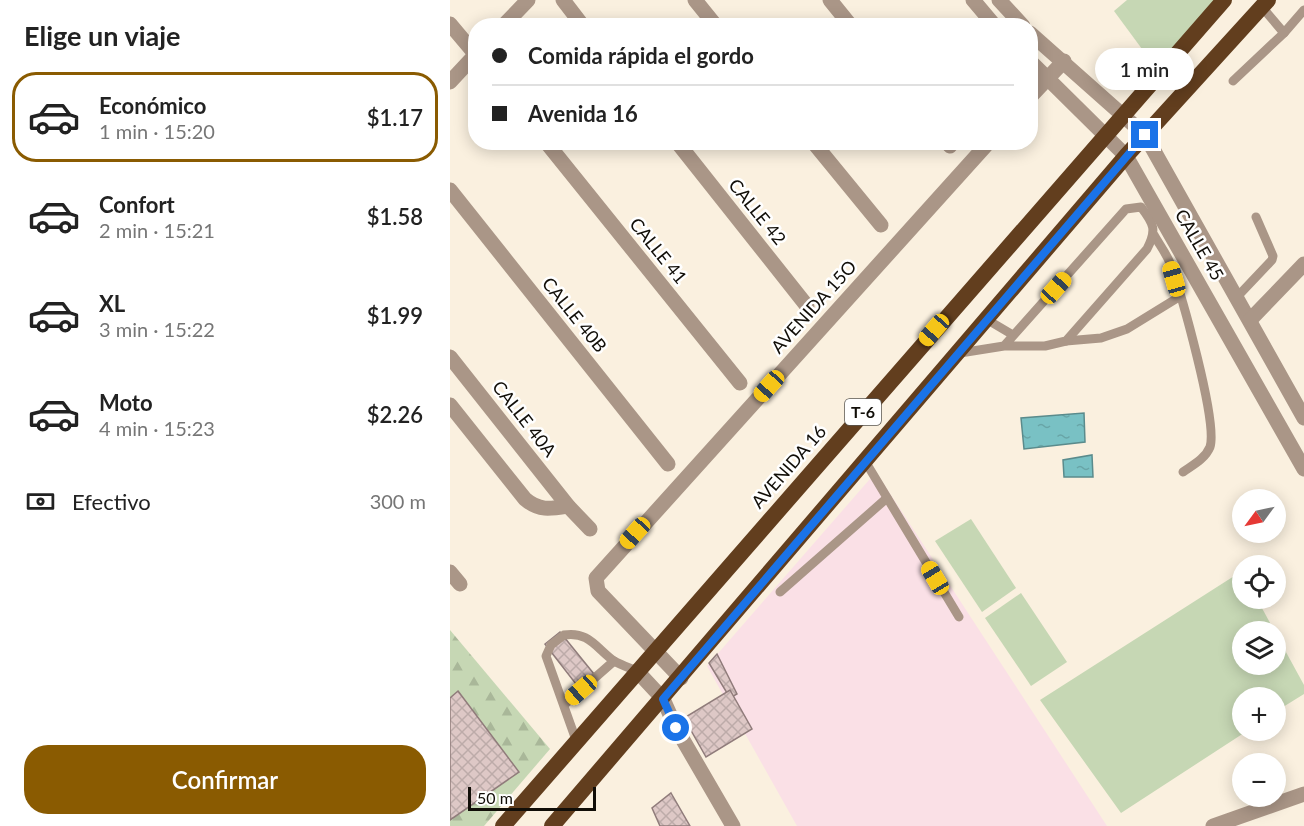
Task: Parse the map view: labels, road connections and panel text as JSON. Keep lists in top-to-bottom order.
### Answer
{
  "streets": {
    "highway": ["T-6", "AVENIDA 16"],
    "street": [
      "CALLE 42",
      "CALLE 45",
      "CALLE 41",
      "AVENIDA 15O",
      "CALLE 40B",
      "CALLE 40A"
    ]
  },
  "crossings": [
    ["CALLE 45", "T-6"],
    ["CALLE 45", "AVENIDA 16"],
    ["AVENIDA 15O", "AVENIDA 16"]
  ],
  "scale_bar": "50 m",
  "north": "bottom left",
  "page": {
    "heading": "Elige un viaje",
    "banner": ["Comida rápida el gordo", "Avenida 16"],
    "bubble": "1 min",
    "list": [
      {
        "name": "Económico",
        "note": "1 min · 15:20",
        "value": "$1.17"
      },
      {
        "name": "Confort",
        "note": "2 min · 15:21",
        "value": "$1.58"
      },
      {
        "name": "XL",
        "note": "3 min · 15:22",
        "value": "$1.99"
      },
      {
        "name": "Moto",
        "note": "4 min · 15:23",
        "value": "$2.26"
      }
    ],
    "pay": ["Efectivo", "300 m"],
    "map_buttons": ["+", "−"],
    "buttons": "Confirmar",
    "scale": "50 m"
  }
}
